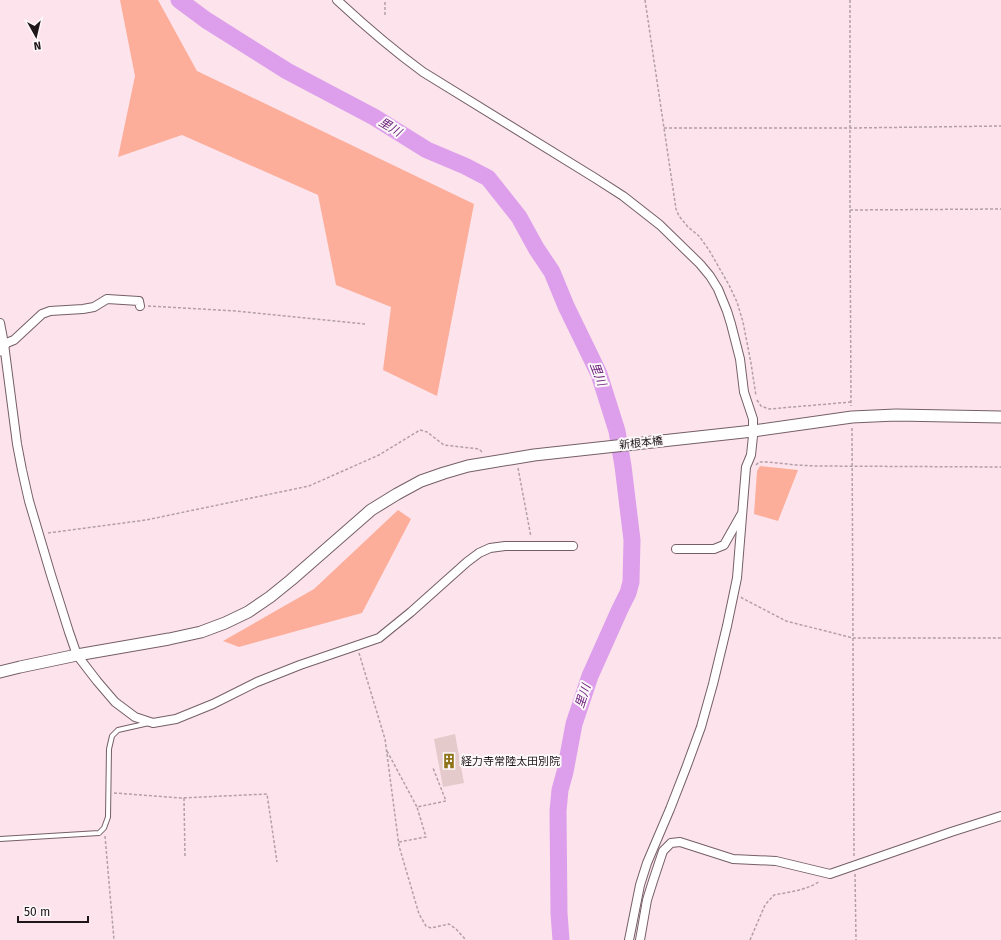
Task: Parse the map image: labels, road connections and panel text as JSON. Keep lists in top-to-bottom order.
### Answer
{
  "streets": {
    "street": ["新根本橋"]
  },
  "water": ["里川"],
  "places": {
    "building": ["経力寺常陸太田別院"]
  },
  "scale_bar": "50 m",
  "north": "bottom"
}
